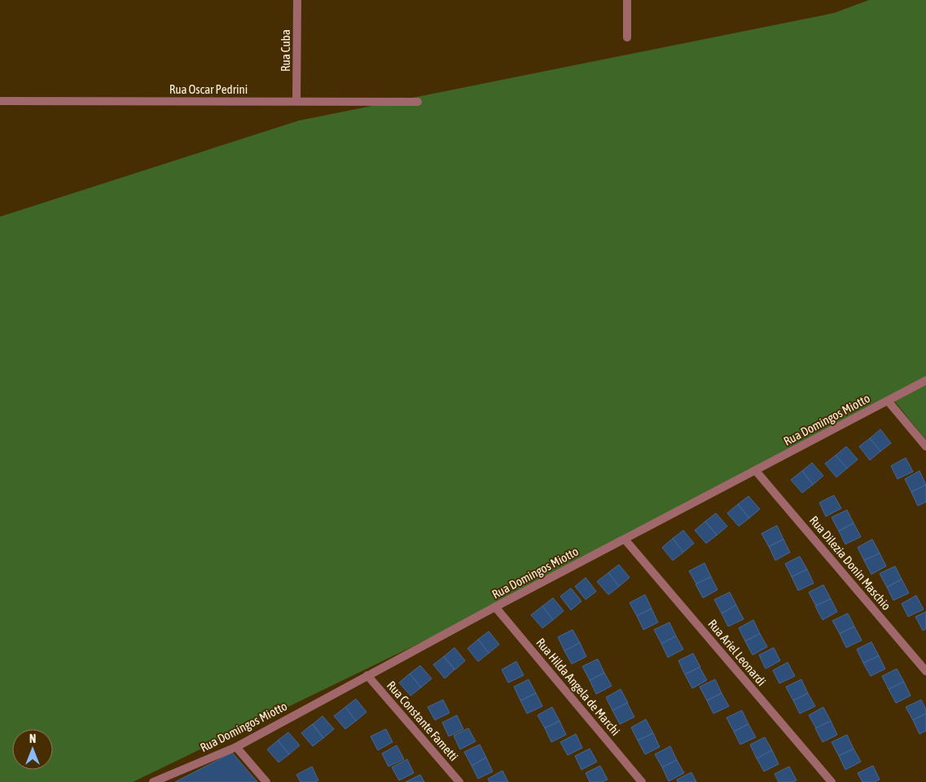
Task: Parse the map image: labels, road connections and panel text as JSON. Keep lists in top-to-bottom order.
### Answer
{
  "streets": {
    "street": [
      "Rua Cuba",
      "Rua Oscar Pedrini",
      "Rua Domingos Miotto",
      "Rua Dilezia Donin Maschio",
      "Rua Ariel Leonardi",
      "Rua Hilda Angela de Marchi",
      "Rua Constante Fametti"
    ]
  },
  "crossings": [
    ["Rua Cuba", "Rua Oscar Pedrini"],
    ["Rua Domingos Miotto", "Rua Dilezia Donin Maschio"],
    ["Rua Domingos Miotto", "Rua Ariel Leonardi"],
    ["Rua Domingos Miotto", "Rua Hilda Angela de Marchi"],
    ["Rua Domingos Miotto", "Rua Constante Fametti"]
  ],
  "north": "top"
}
